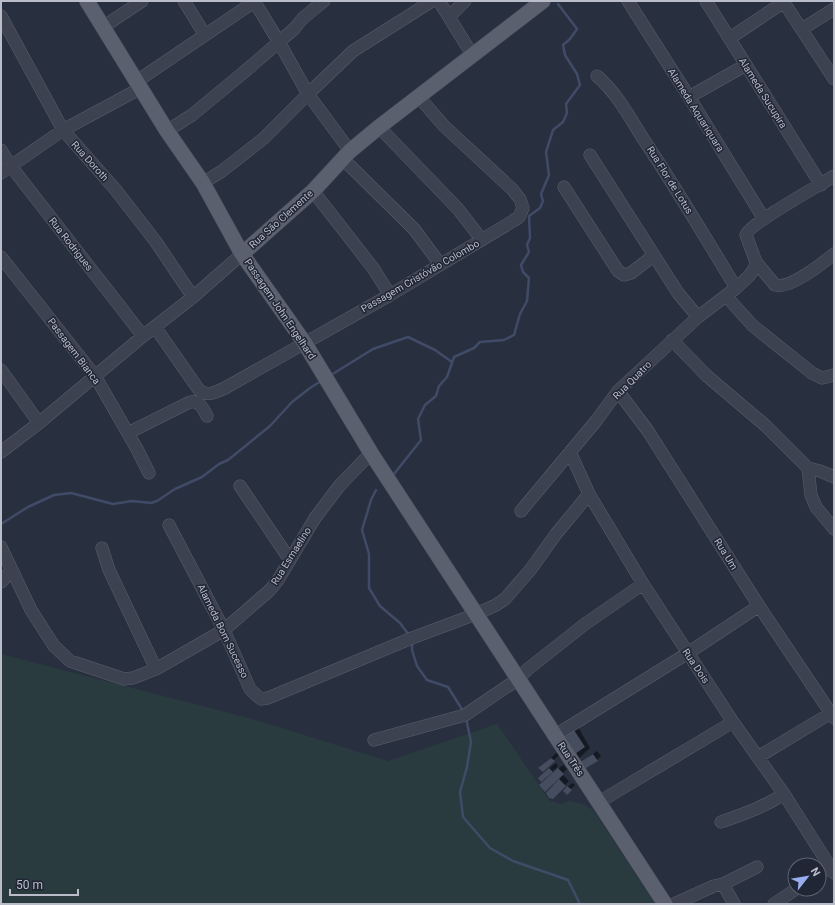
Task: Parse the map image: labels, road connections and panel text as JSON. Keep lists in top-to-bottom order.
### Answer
{
  "streets": {
    "main road": ["Rua São Clemente", "Passagem John Engelhard", "Rua Três"],
    "street": [
      "Alameda Sucupira",
      "Alameda Aquariquara",
      "Rua Doroth",
      "Rua Flor de Lotus",
      "Rua Rodrigues",
      "Passagem Cristóvão Colombo",
      "Passagem Bianca",
      "Rua Quatro",
      "Rua Um",
      "Rua Esmaelino",
      "Alameda Bom Sucesso",
      "Rua Dois"
    ]
  },
  "crossings": [
    ["Rua Doroth", "Rua São Clemente"],
    ["Rua Flor de Lotus", "Rua Quatro"],
    ["Rua São Clemente", "Rua Rodrigues"],
    ["Rua São Clemente", "Passagem Cristóvão Colombo"],
    ["Rua São Clemente", "Passagem John Engelhard"],
    ["Rua São Clemente", "Passagem Bianca"],
    ["Passagem Cristóvão Colombo", "Passagem John Engelhard"],
    ["Passagem John Engelhard", "Rua Esmaelino"],
    ["Passagem John Engelhard", "Alameda Bom Sucesso"],
    ["Passagem John Engelhard", "Rua Três"],
    ["Rua Quatro", "Rua Um"],
    ["Rua Quatro", "Rua Dois"],
    ["Rua Esmaelino", "Alameda Bom Sucesso"],
    ["Alameda Bom Sucesso", "Rua Três"]
  ],
  "scale_bar": "50 m",
  "north": "top right"
}
